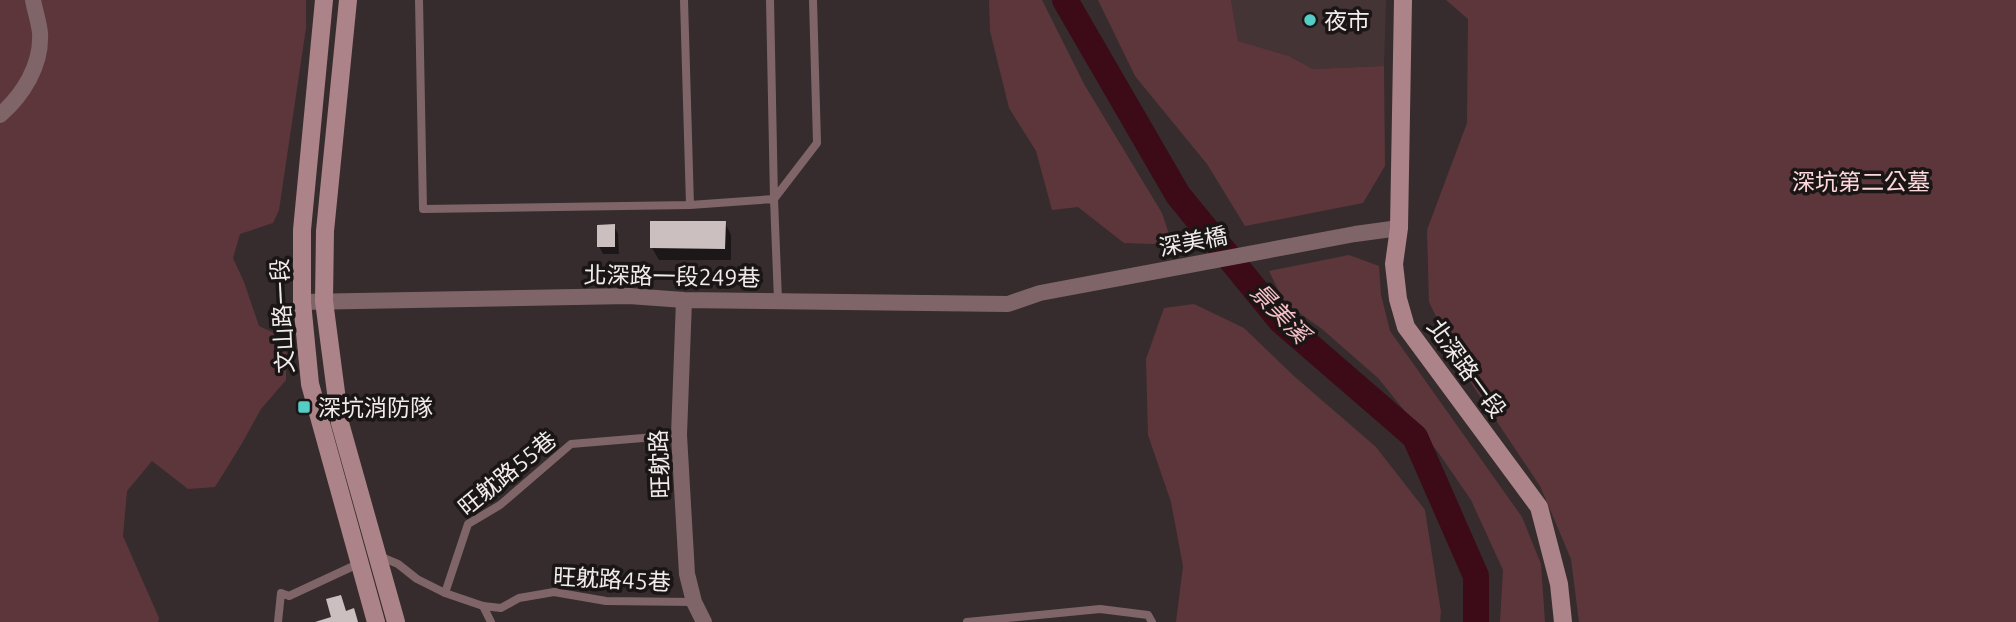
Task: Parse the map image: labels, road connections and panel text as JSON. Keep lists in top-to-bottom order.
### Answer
{
  "streets": {
    "main road": ["文山路一段", "北深路一段"],
    "street": ["深美橋", "北深路一段249巷", "旺躭路"],
    "lane": ["旺躭路55巷", "旺躭路45巷"]
  },
  "crossings": [
    ["深美橋", "北深路一段249巷"],
    ["深美橋", "北深路一段"],
    ["北深路一段249巷", "文山路一段"],
    ["北深路一段249巷", "旺躭路"],
    ["文山路一段", "旺躭路45巷"],
    ["旺躭路", "旺躭路55巷"],
    ["旺躭路", "旺躭路45巷"],
    ["旺躭路55巷", "旺躭路45巷"]
  ],
  "water": ["景美溪"],
  "parks": ["深坑第二公墓"],
  "places": {
    "other": ["夜市"],
    "transit": ["深坑消防隊"]
  }
}
